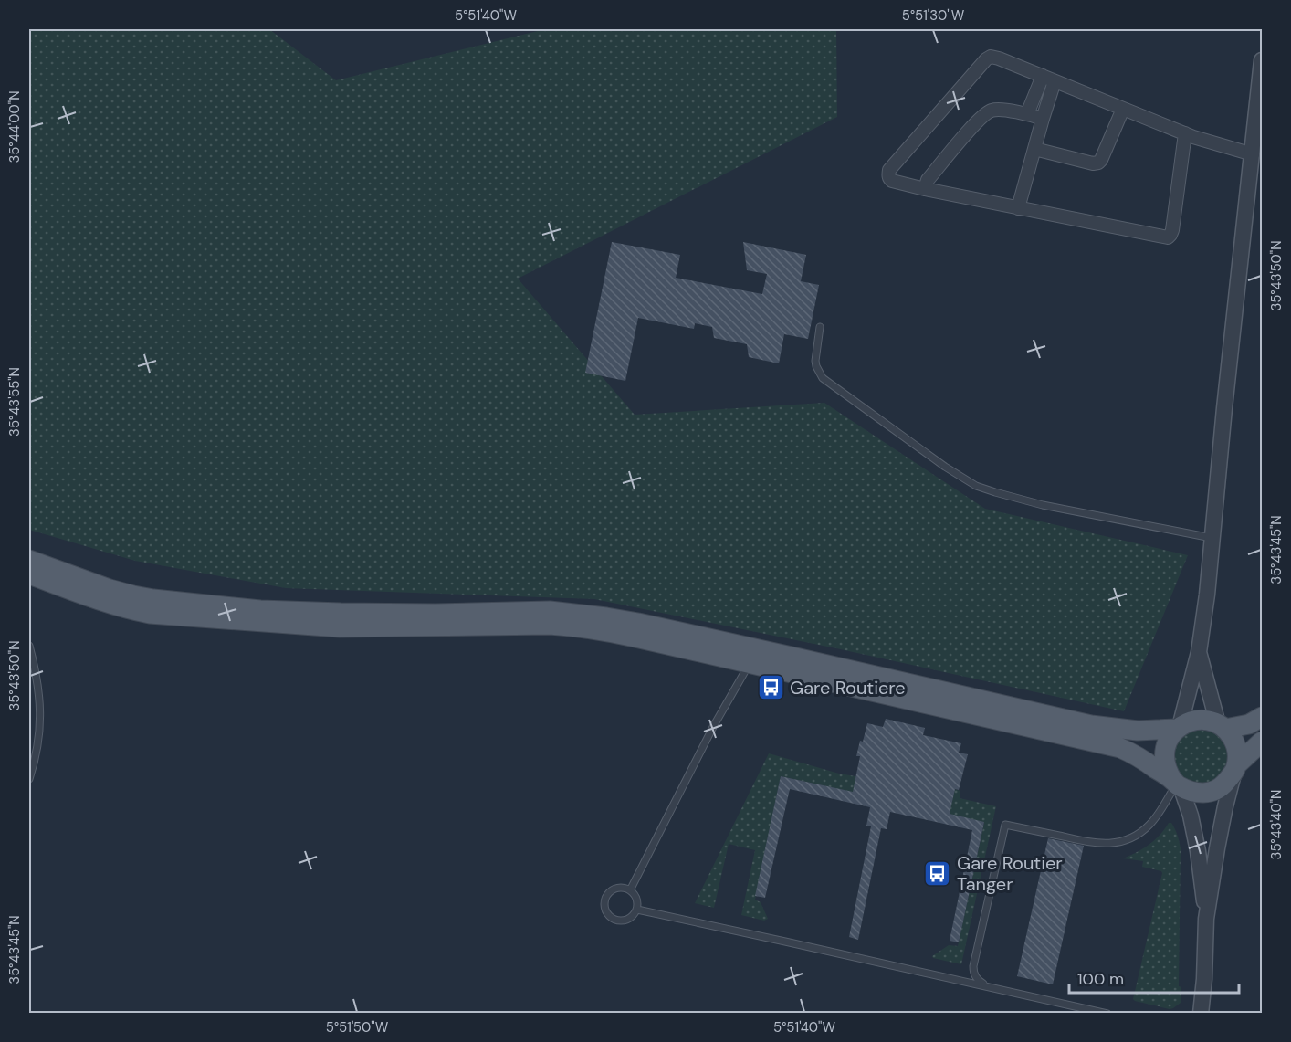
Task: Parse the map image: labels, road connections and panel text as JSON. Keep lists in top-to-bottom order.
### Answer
{
  "places": {
    "bus stop": ["Gare Routiere", "Gare Routier Tanger"]
  },
  "scale_bar": "100 m",
  "coordinates": [
    "5°51'40\"W",
    "5°51'30\"W",
    "35°44'00\"N",
    "35°43'50\"N",
    "35°43'55\"N",
    "35°43'45\"N",
    "35°43'40\"N",
    "5°51'50\"W"
  ]
}
